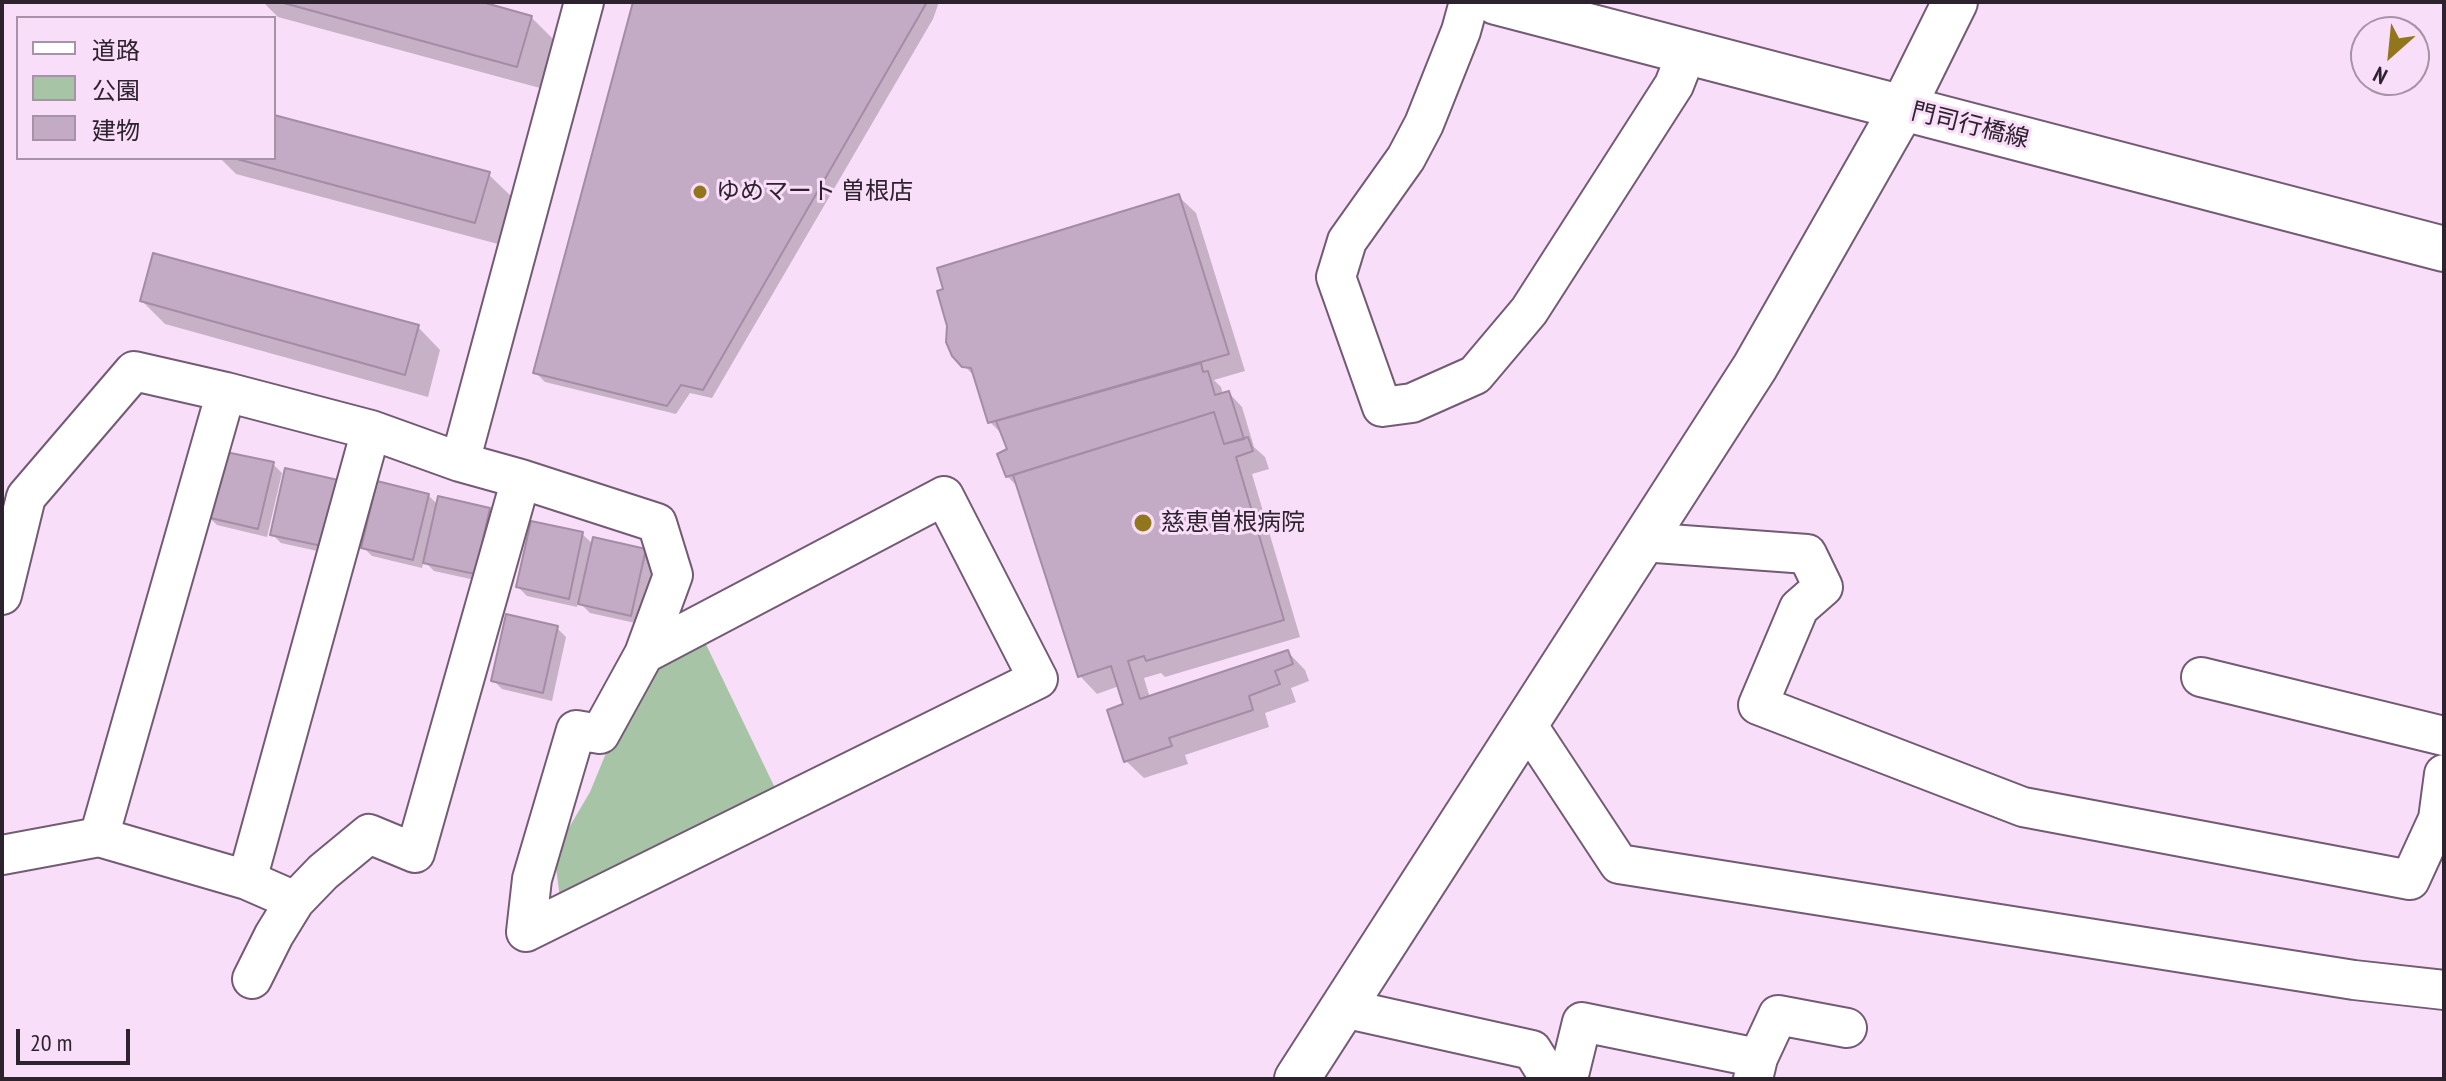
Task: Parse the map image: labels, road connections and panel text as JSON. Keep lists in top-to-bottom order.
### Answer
{
  "streets": {
    "street": ["門司行橋線"]
  },
  "places": ["ゆめマート 曽根店", "慈恵曽根病院"],
  "legend": ["道路", "公園", "建物"],
  "scale_bar": "20 m",
  "north": "bottom left"
}
